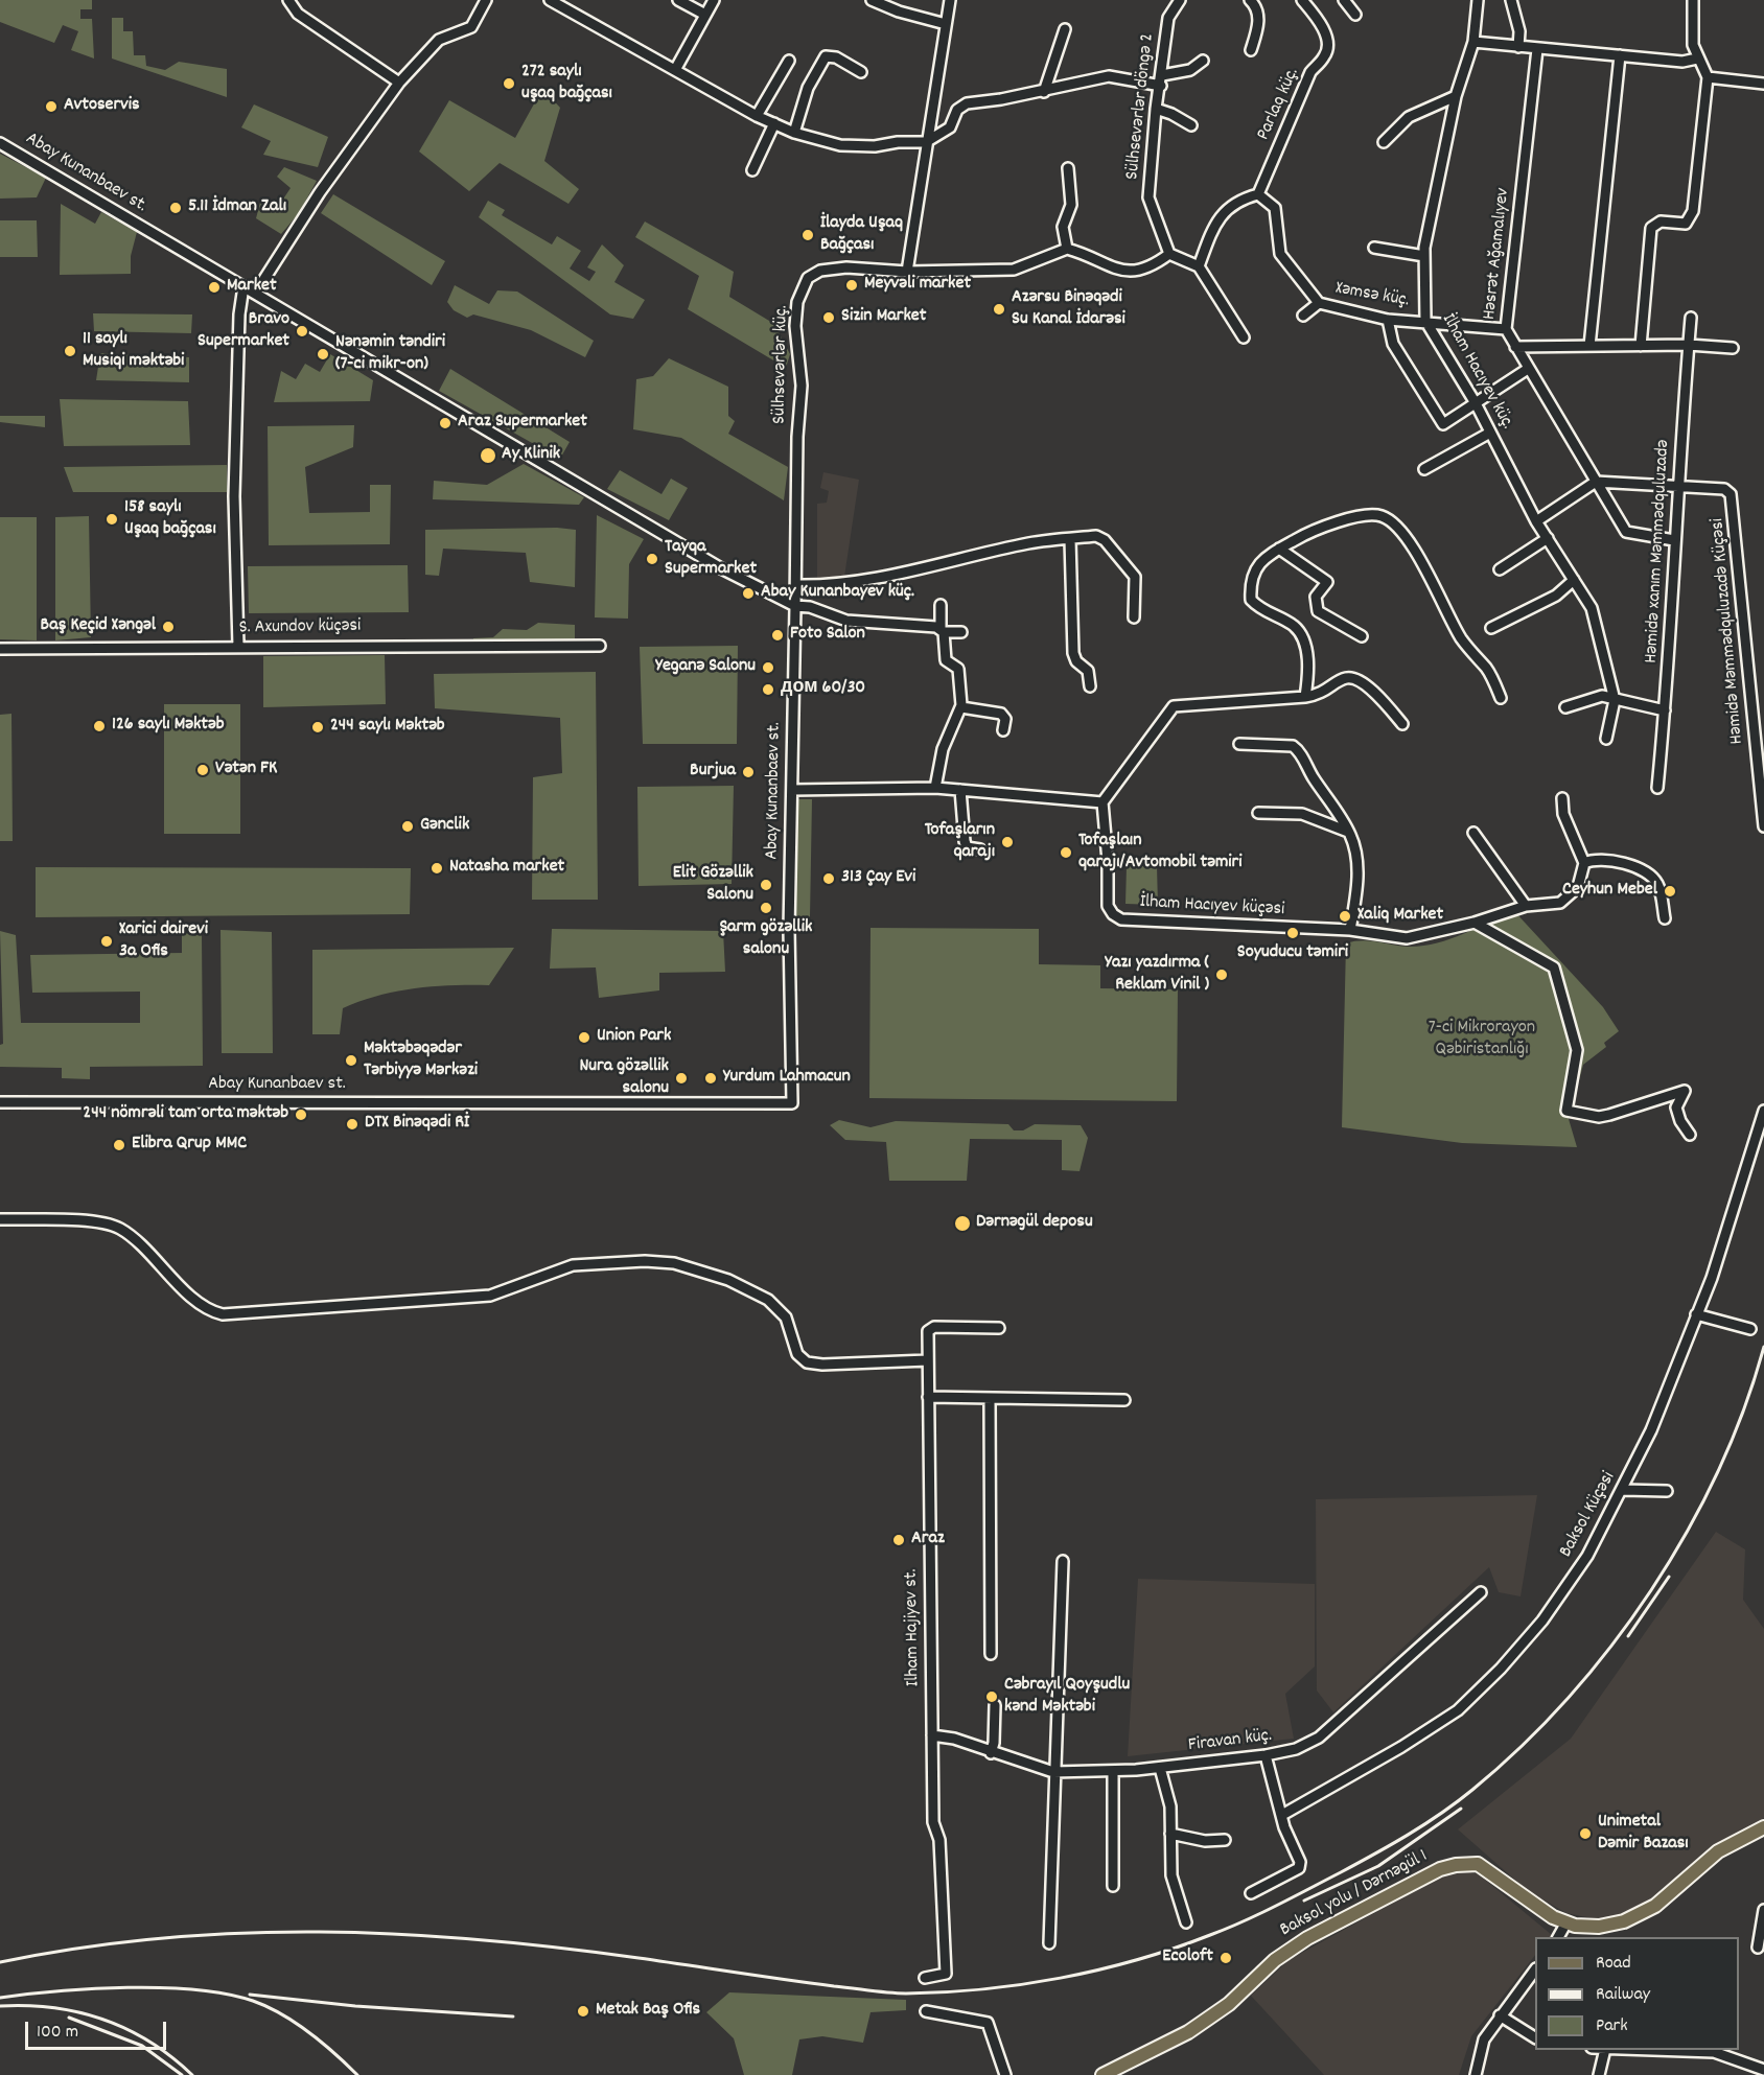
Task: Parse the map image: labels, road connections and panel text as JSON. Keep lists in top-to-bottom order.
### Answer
{
  "streets": {
    "main road": ["Baksol yolu / Dərnəgül 1"],
    "street": [
      "Parlaq küç.",
      "Sülhsevərlər döngə 2",
      "Abay Kunanbaev st.",
      "Həsrət Ağamalıyev",
      "Xəmsə küç.",
      "Sülhsevərlər küç.",
      "İlham Hacıyev küç.",
      "Həmidə xanım Məmmədquluzadə",
      "S. Axundov küçəsi",
      "Həmidə Məmmədquluzadə Küçəsi",
      "İlham Hacıyev küçəsi",
      "Baksol Küçəsi",
      "Ilham Hajiyev st.",
      "Firavan küç."
    ]
  },
  "crossings": [
    ["Parlaq küç.", "Xəmsə küç."],
    ["Abay Kunanbaev st.", "Sülhsevərlər küç."],
    ["Həsrət Ağamalıyev", "Xəmsə küç."],
    ["Həsrət Ağamalıyev", "Həmidə xanım Məmmədquluzadə"],
    ["Həsrət Ağamalıyev", "Həmidə Məmmədquluzadə Küçəsi"],
    ["Xəmsə küç.", "İlham Hacıyev küç."],
    ["Həmidə xanım Məmmədquluzadə", "Həmidə Məmmədquluzadə Küçəsi"],
    ["Ilham Hajiyev st.", "Firavan küç."]
  ],
  "parks": ["7-ci Mikrorayon Qəbiristanlığı"],
  "places": [
    "272 saylı uşaq bağçası",
    "Avtoservis",
    "5.11 İdman Zalı",
    "İlayda Uşaq Bağçası",
    "Meyvəli market",
    "Market",
    "Azərsu Binəqədi Su Kanal İdarəsi",
    "Sizin Market",
    "Bravo Supermarket",
    "11 saylı Musiqi məktəbi",
    "Nənəmin təndiri (7-ci mikr-on)",
    "Araz Supermarket",
    "Ay Klinik",
    "158 saylı Uşaq bağçası",
    "Tayqa Supermarket",
    "Abay Kunanbayev küç.",
    "Baş Keçid Xəngəl",
    "Foto Salon",
    "Yeganə Salonu",
    "дом 60/30",
    "126 saylı Məktəb",
    "244 saylı Məktəb",
    "Vətən FK",
    "Burjua",
    "Gənclik",
    "Tofaşların qarajı",
    "Tofaşlaın qarajı/Avtomobil təmiri",
    "Natasha market",
    "313 Çay Evi",
    "Elit Gözəllik Salonu",
    "Ceyhun Mebel",
    "Şarm gözəllik salonu",
    "Xaliq Market",
    "Soyuducu təmiri",
    "Xarici dairevi 3a Ofis",
    "Yazı yazdırma ( Reklam Vinil )",
    "Union Park",
    "Məktəbəqədər Tərbiyyə Mərkəzi",
    "Nura gözəllik salonu",
    "Yurdum Lahmacun",
    "244 nömrəli tam orta məktəb",
    "DTX Binəqədi Rİ",
    "Elibra Qrup MMC",
    "Dərnəgül deposu",
    "Araz",
    "Cəbrayıl Qoyşudlu kənd Məktəbi",
    "Unimetal Dəmir Bazası",
    "Ecoloft",
    "Metak Baş Ofis"
  ],
  "legend": ["Road", "Railway", "Park"],
  "scale_bar": "100 m"
}
